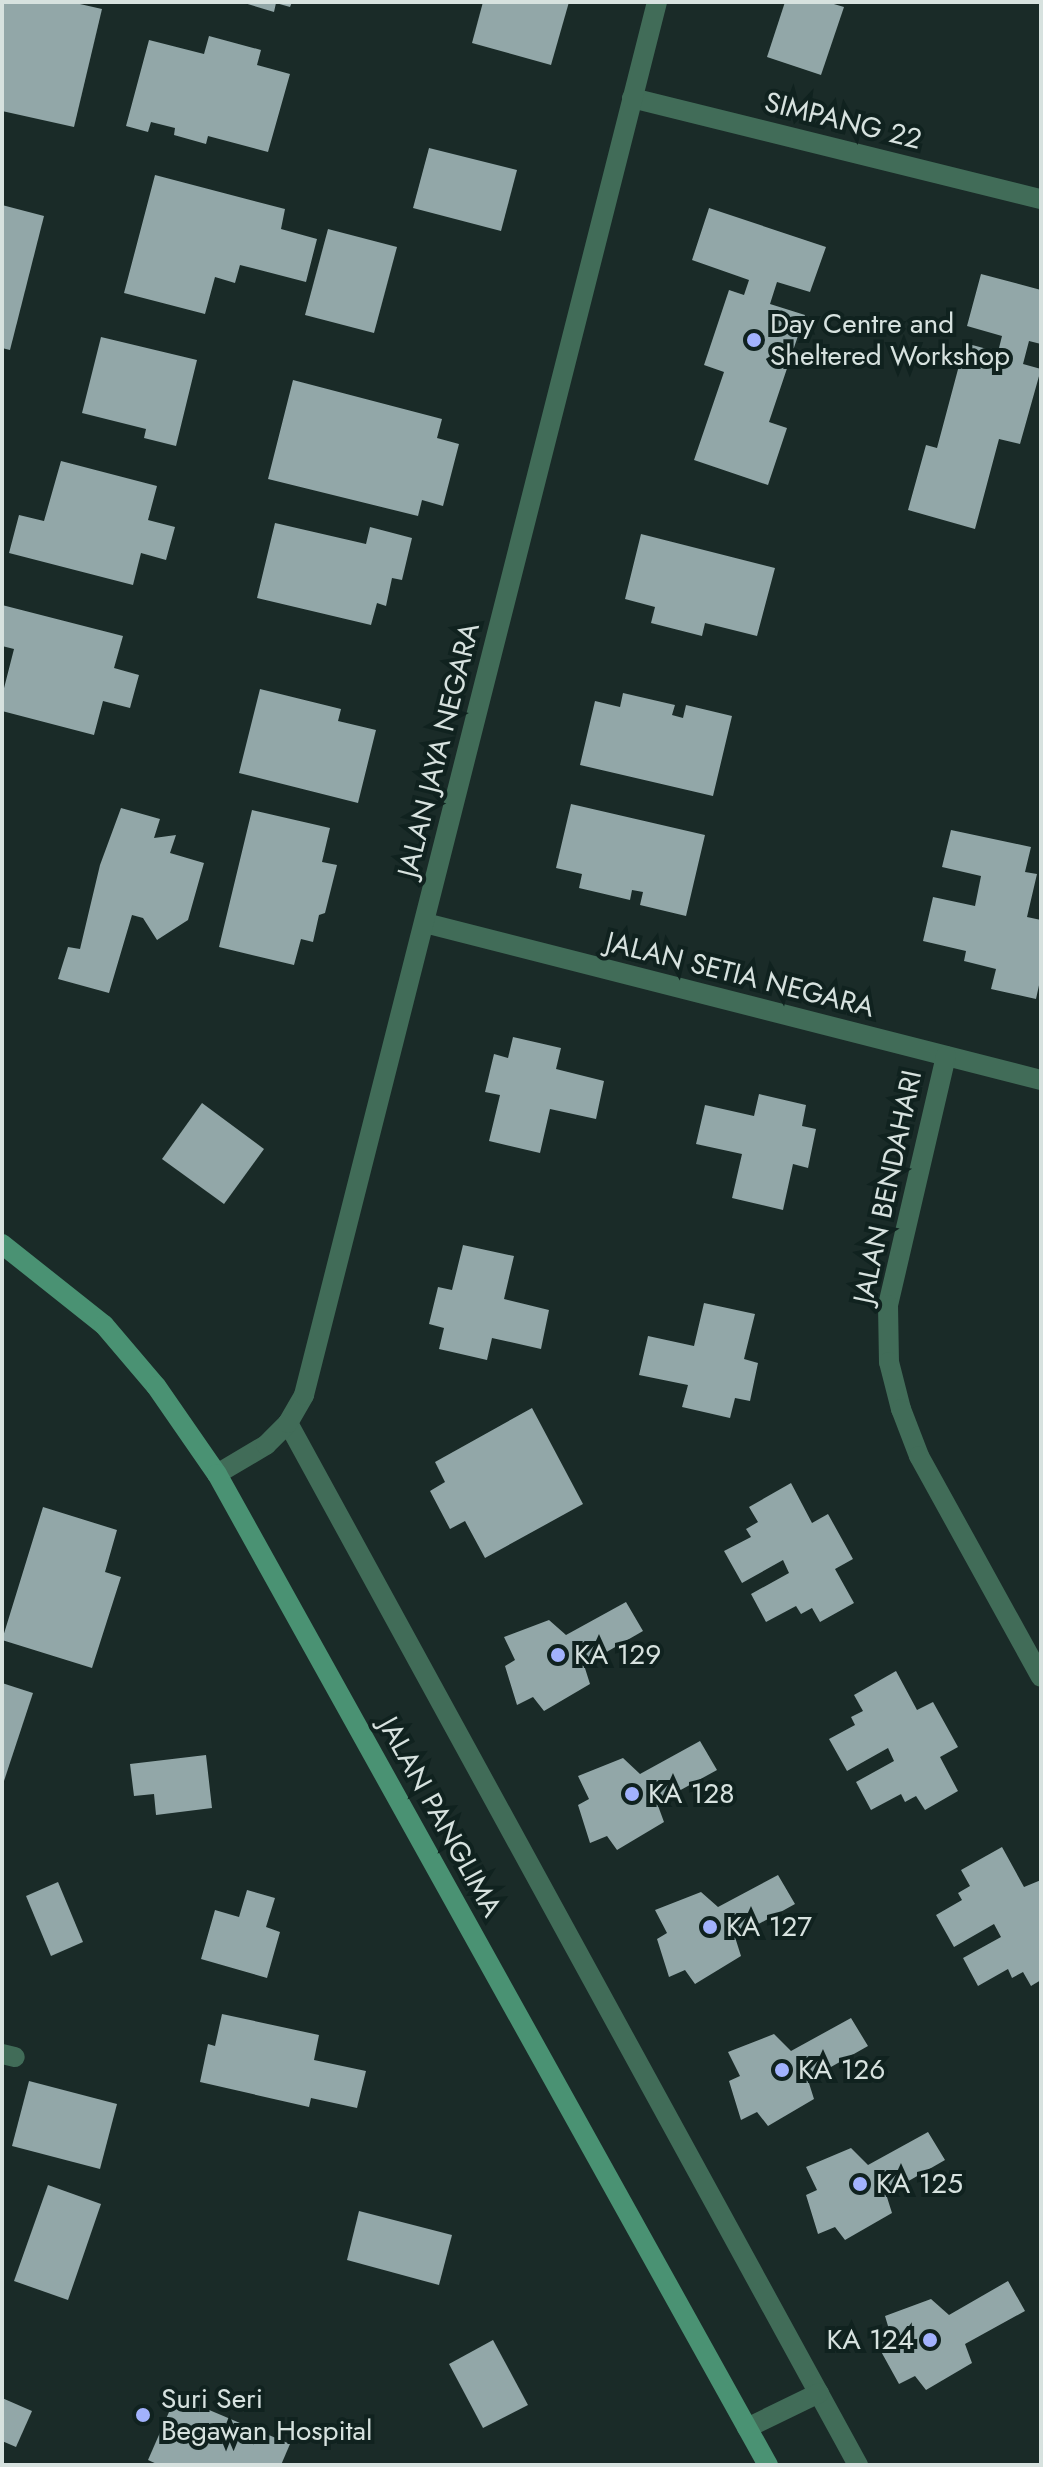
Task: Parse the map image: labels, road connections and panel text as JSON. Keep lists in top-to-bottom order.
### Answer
{
  "streets": {
    "main road": ["JALAN PANGLIMA"],
    "street": [
      "SIMPANG 22",
      "JALAN JAYA NEGARA",
      "JALAN SETIA NEGARA",
      "JALAN BENDAHARI"
    ]
  },
  "crossings": [
    ["SIMPANG 22", "JALAN JAYA NEGARA"],
    ["JALAN JAYA NEGARA", "JALAN SETIA NEGARA"],
    ["JALAN JAYA NEGARA", "JALAN PANGLIMA"],
    ["JALAN SETIA NEGARA", "JALAN BENDAHARI"]
  ],
  "places": [
    "Day Centre and Sheltered Workshop",
    "KA 129",
    "KA 128",
    "KA 127",
    "KA 126",
    "KA 125",
    "KA 124",
    "Suri Seri Begawan Hospital"
  ]
}
